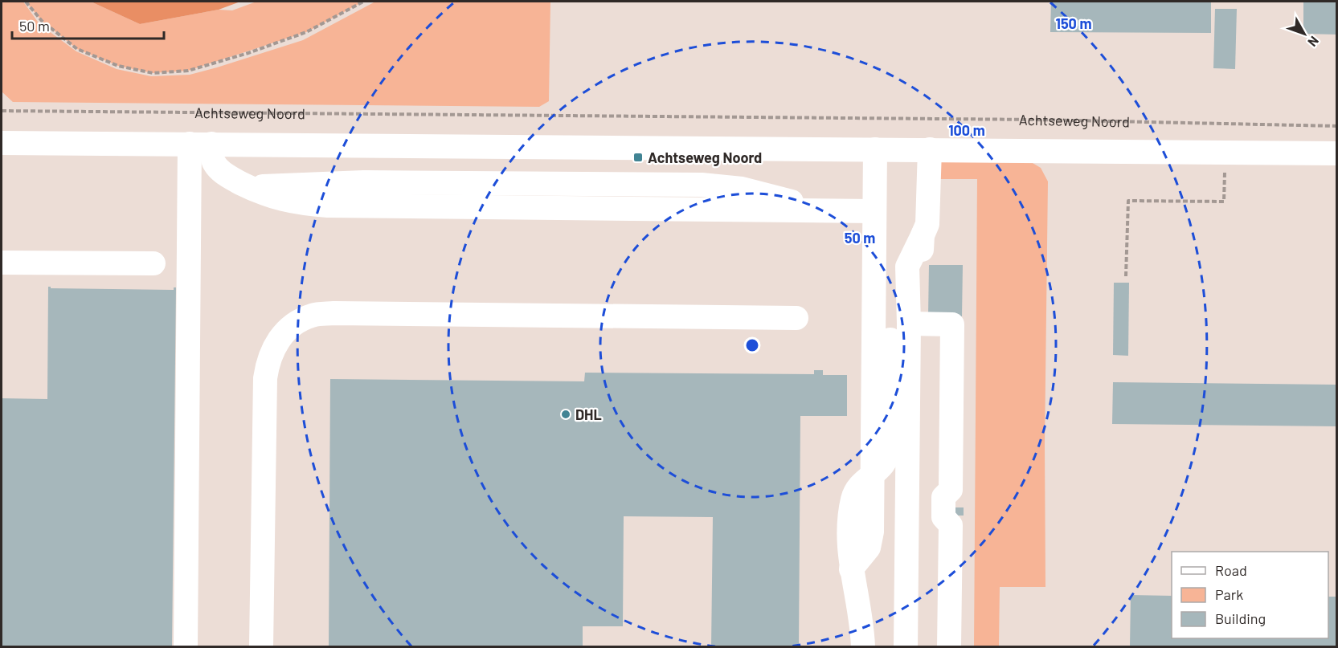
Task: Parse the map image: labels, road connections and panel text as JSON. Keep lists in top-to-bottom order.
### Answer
{
  "streets": {
    "street": ["Achtseweg Noord"]
  },
  "places": {
    "transit": ["Achtseweg Noord"],
    "other": ["DHL"]
  },
  "legend": ["Road", "Park", "Building"],
  "scale_bar": "50 m",
  "north": "bottom right",
  "rings": ["150 m", "100 m", "50 m"]
}
